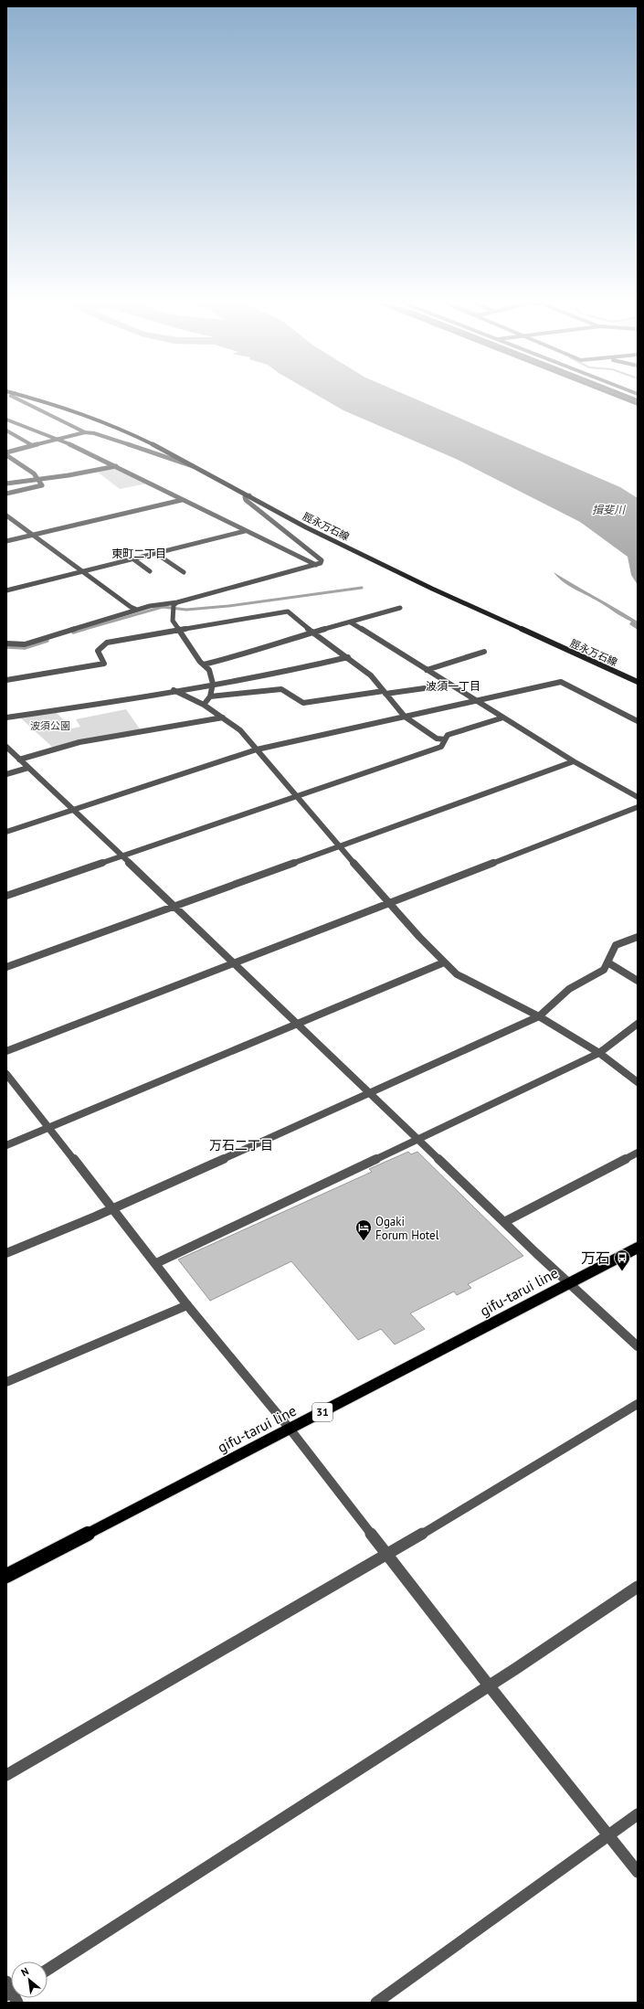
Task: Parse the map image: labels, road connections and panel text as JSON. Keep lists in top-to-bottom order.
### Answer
{
  "streets": {
    "main road": ["脛永万石線", "gifu-tarui line", "31"]
  },
  "districts": ["東町二丁目", "波須一丁目", "万石二丁目"],
  "water": ["揖斐川"],
  "parks": ["波須公園"],
  "places": {
    "hotel": ["Ogaki Forum Hotel"],
    "bus stop": ["万石"]
  },
  "north": "top left"
}
